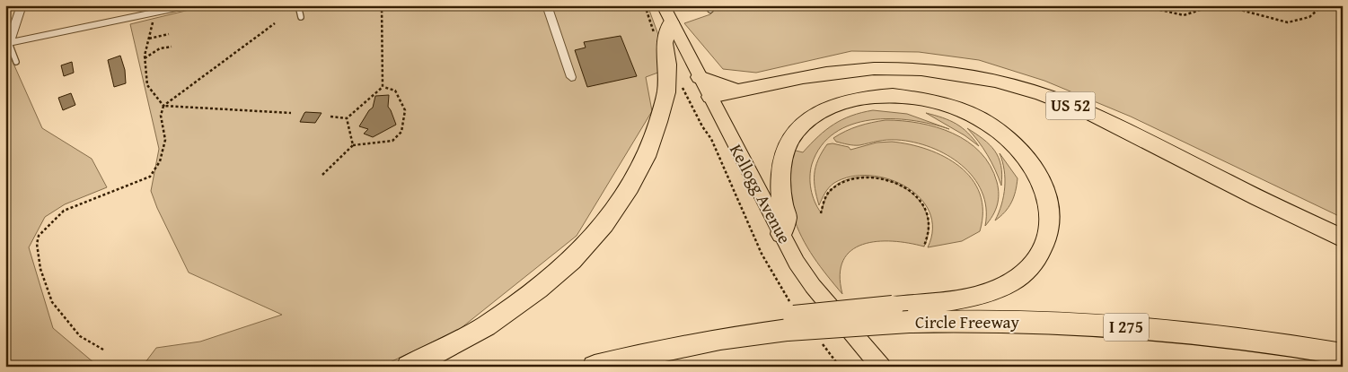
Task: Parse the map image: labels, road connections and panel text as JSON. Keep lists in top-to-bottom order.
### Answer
{
  "streets": {
    "highway": ["US 52", "Circle Freeway", "I 275"],
    "main road": ["Kellogg Avenue"]
  },
  "crossings": [
    ["US 52", "Kellogg Avenue"]
  ]
}
